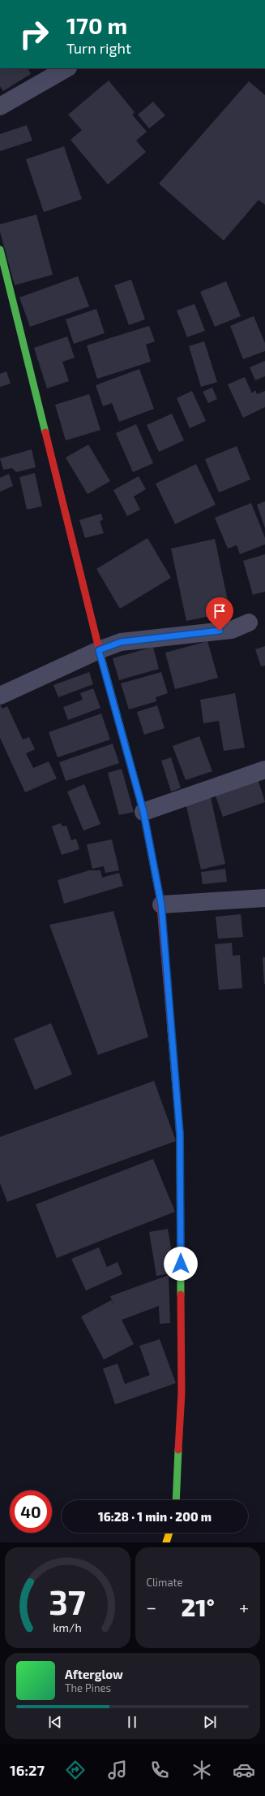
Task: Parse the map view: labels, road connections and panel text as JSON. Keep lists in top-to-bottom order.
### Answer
{
  "page": {
    "turn": ["170 m", "Turn right"],
    "limit": "40",
    "trip": "16:28 · 1 min · 200 m",
    "tile": "Climate",
    "heat": ["−", "21°", "+"],
    "song": ["Afterglow", "The Pines"],
    "tabs": "16:27",
    "gauge": ["37", "km/h"]
  }
}
